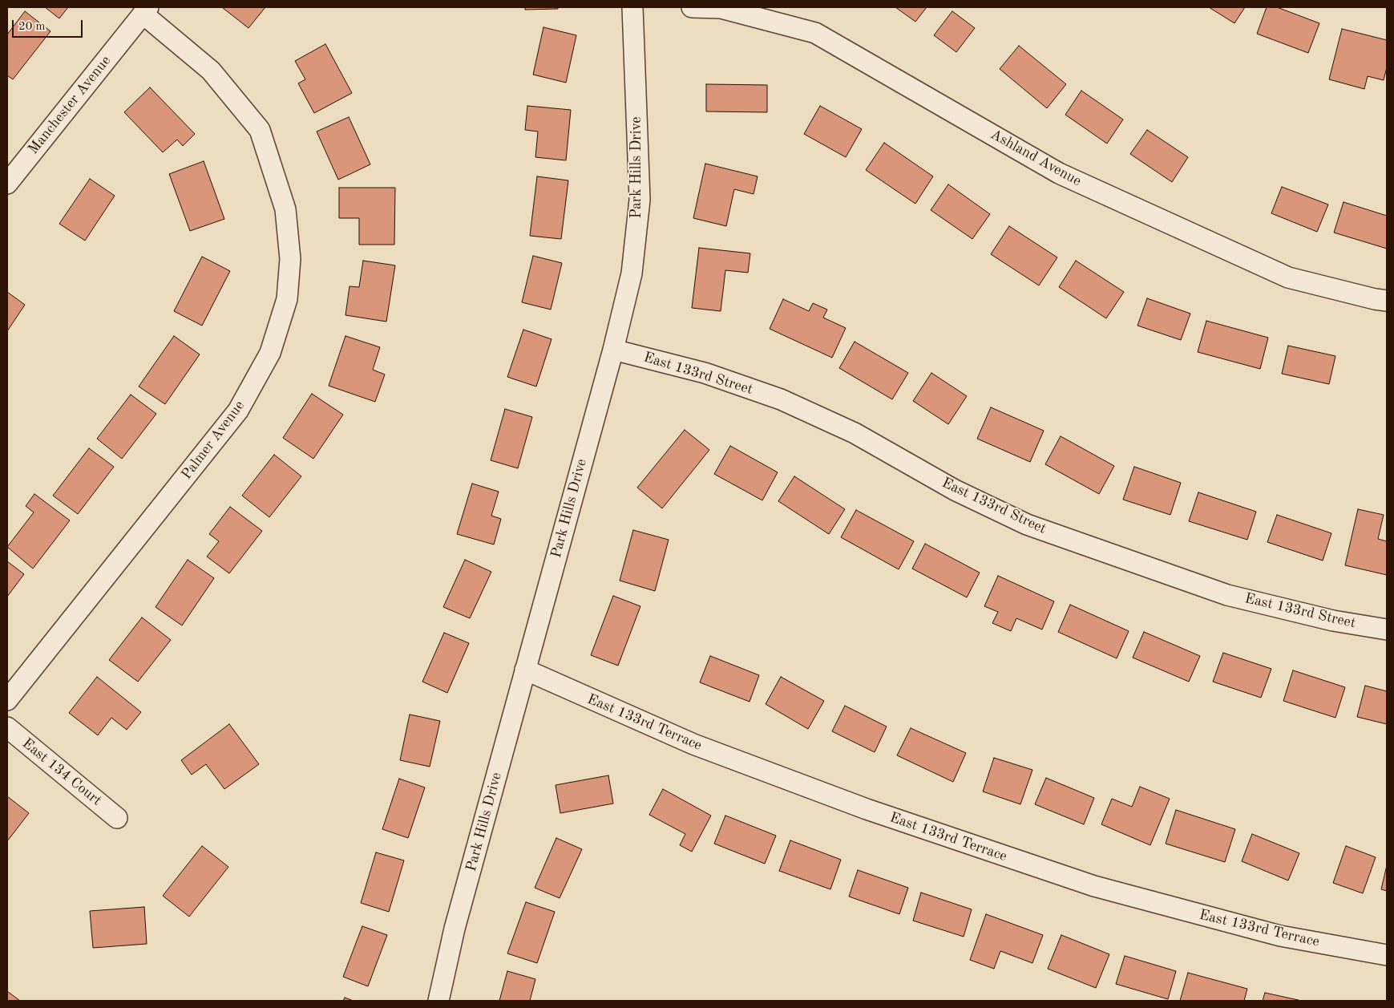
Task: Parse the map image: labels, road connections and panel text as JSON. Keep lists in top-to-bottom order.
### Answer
{
  "streets": {
    "street": [
      "Manchester Avenue",
      "Ashland Avenue",
      "Park Hills Drive",
      "East 133rd Street",
      "Palmer Avenue",
      "East 133rd Terrace",
      "East 134 Court"
    ]
  },
  "crossings": [
    ["Manchester Avenue", "Palmer Avenue"],
    ["Park Hills Drive", "East 133rd Street"],
    ["Park Hills Drive", "East 133rd Terrace"]
  ],
  "scale_bar": "20 m"
}
